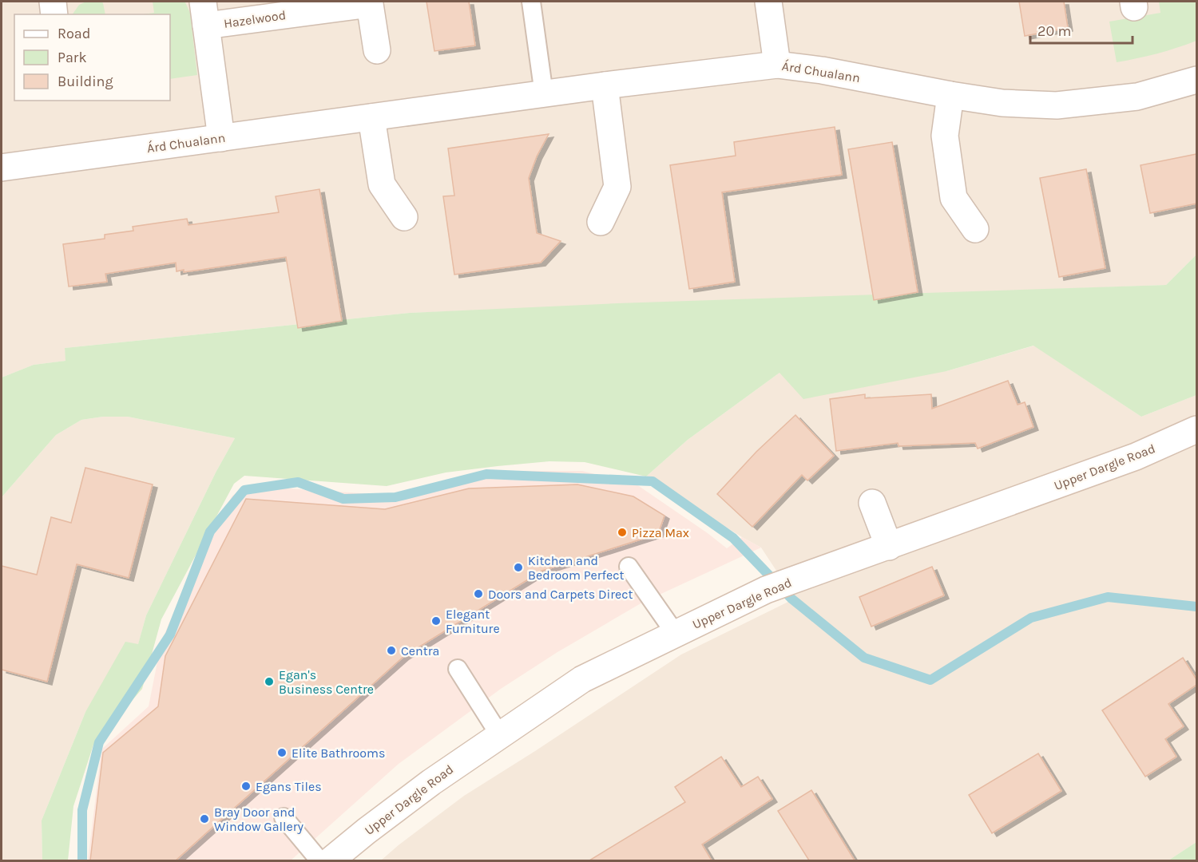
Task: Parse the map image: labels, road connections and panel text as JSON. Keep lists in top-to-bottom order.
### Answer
{
  "streets": {
    "street": ["Hazelwood", "Árd Chualann", "Upper Dargle Road"]
  },
  "crossings": [
    ["Hazelwood", "Árd Chualann"]
  ],
  "places": [
    "Pizza Max",
    "Kitchen and Bedroom Perfect",
    "Doors and Carpets Direct",
    "Elegant Furniture",
    "Centra",
    "Egan's Business Centre",
    "Elite Bathrooms",
    "Egans Tiles",
    "Bray Door and Window Gallery"
  ],
  "legend": ["Road", "Park", "Building"],
  "scale_bar": "20 m"
}
